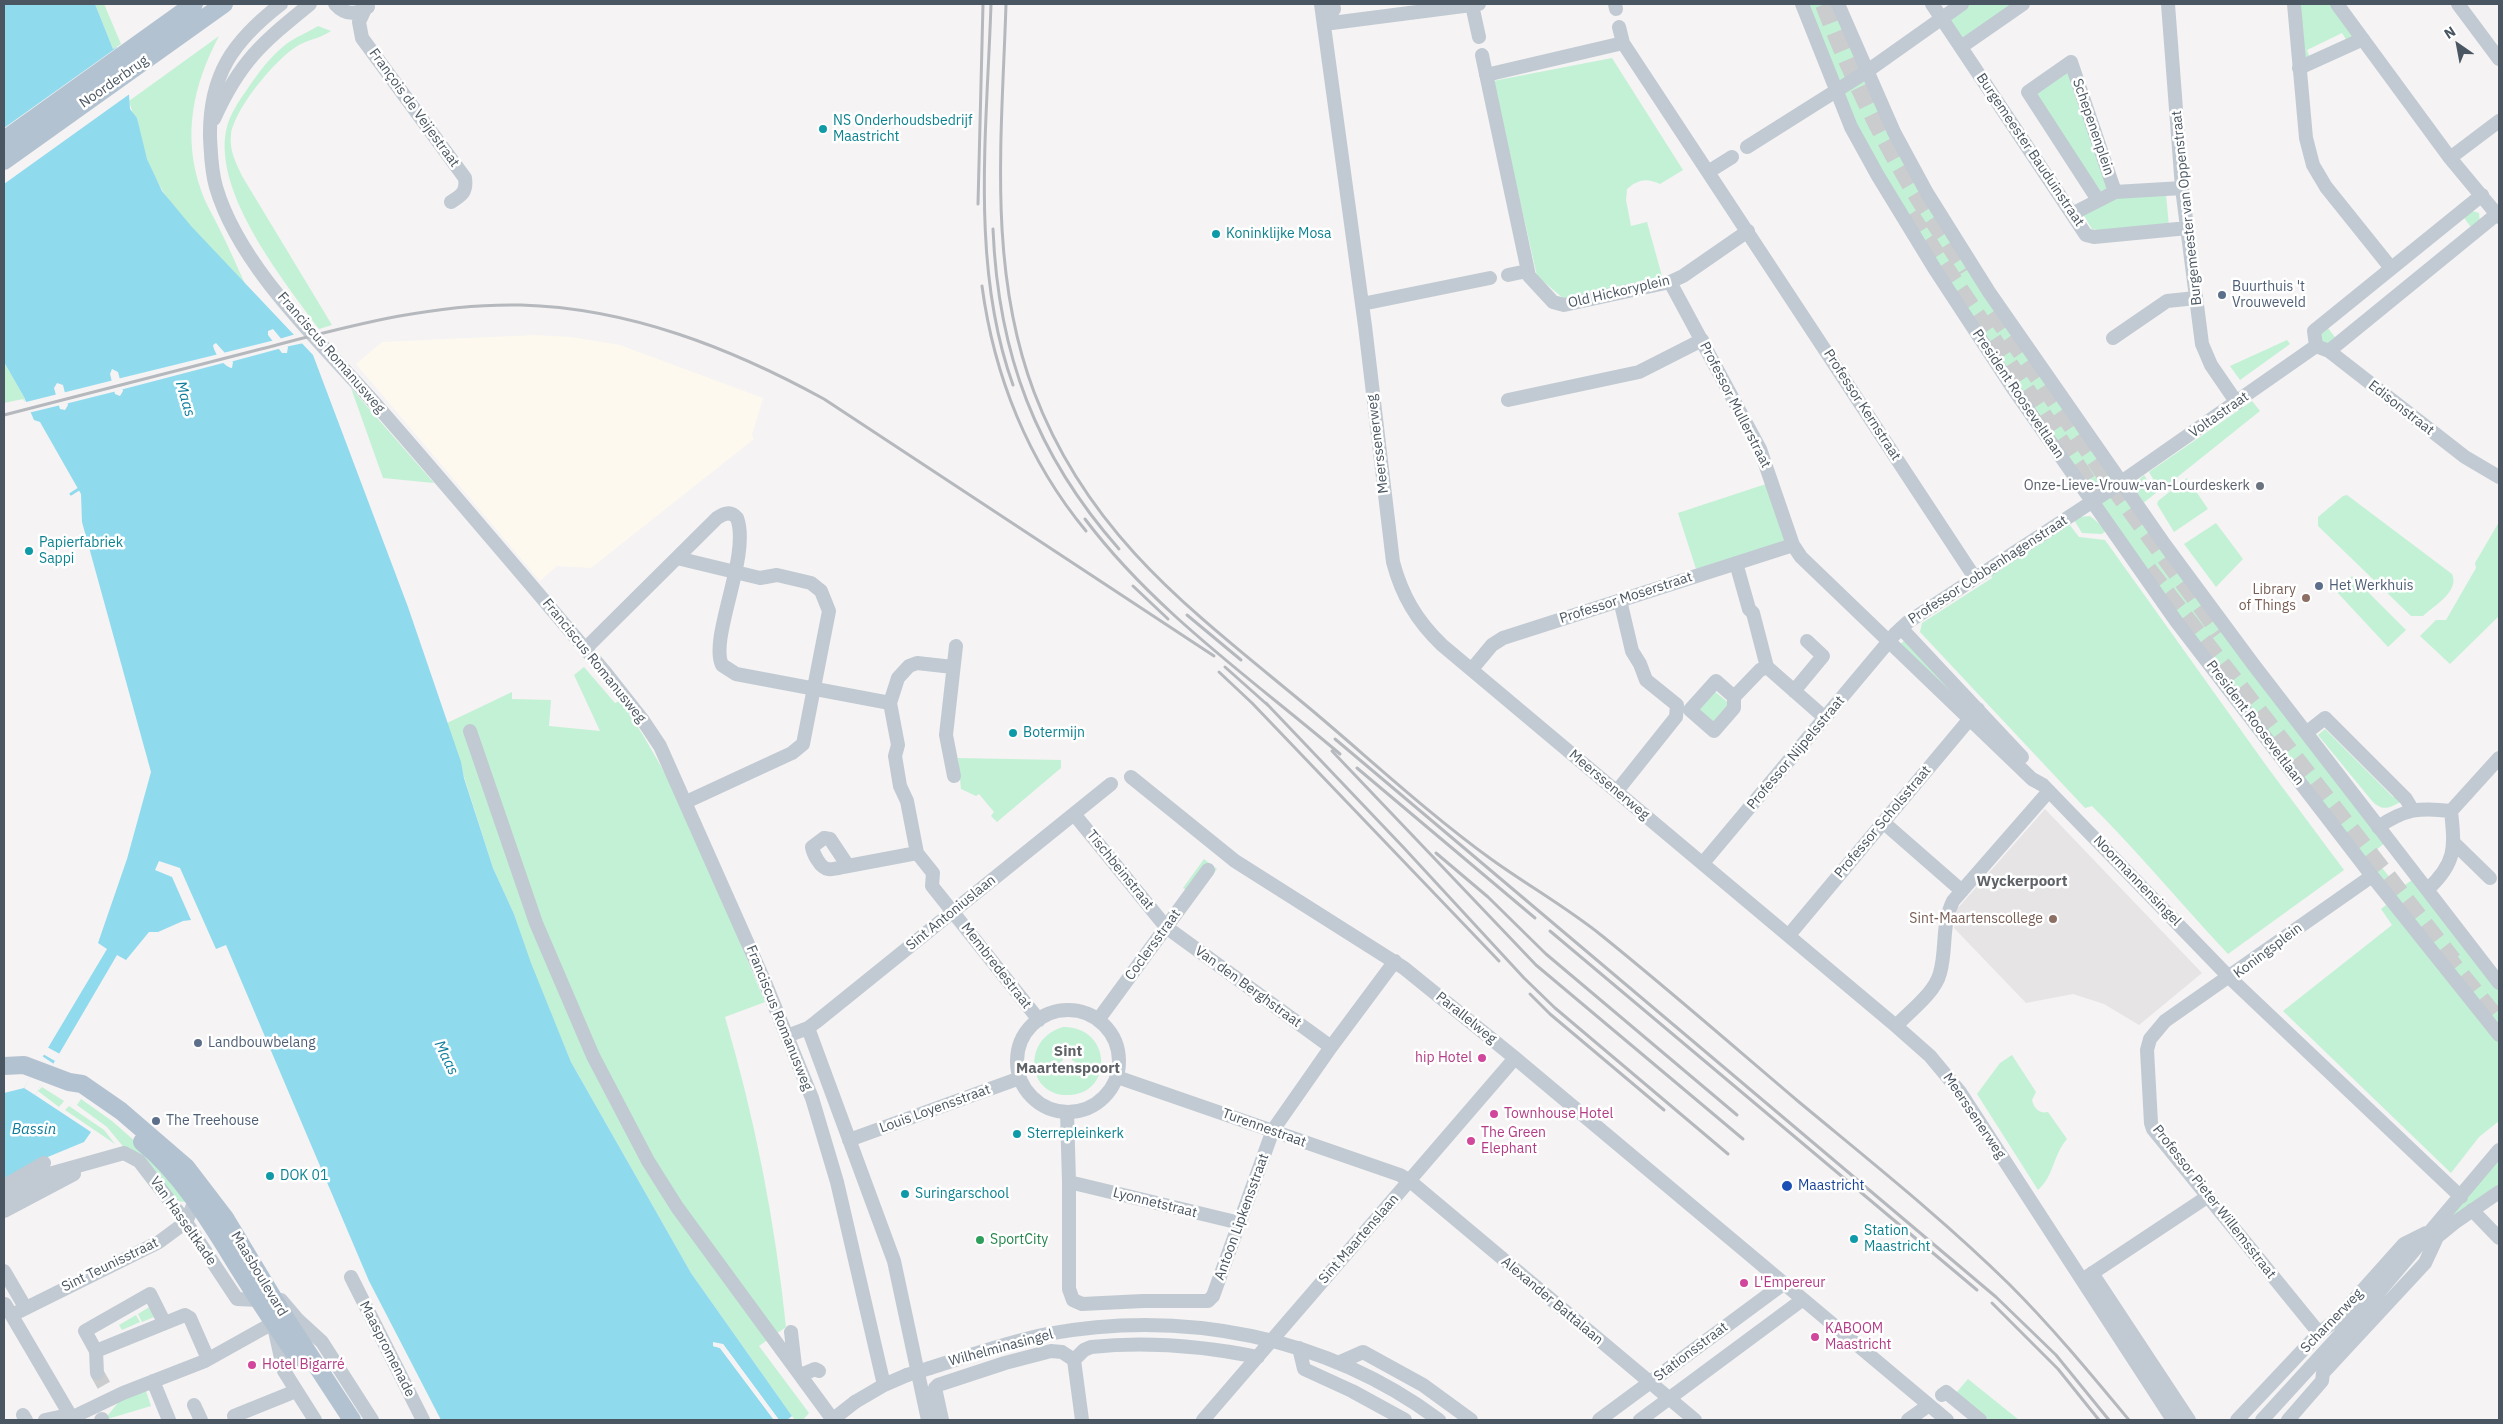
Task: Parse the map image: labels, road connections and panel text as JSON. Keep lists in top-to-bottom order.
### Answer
{
  "streets": {
    "main road": ["Noorderbrug", "Maasboulevard"],
    "street": [
      "François de Veijestraat",
      "Schepenenplein",
      "Burgemeester Bauduinstraat",
      "Burgemeester van Oppenstraat",
      "Old Hickoryplein",
      "Franciscus Romanusweg",
      "President Rooseveltlaan",
      "Professor Mullerstraat",
      "Professor Kernstraat",
      "Edisonstraat",
      "Voltastraat",
      "Meerssenerweg",
      "Professor Cobbenhagenstraat",
      "Professor Moserstraat",
      "Professor Nijpelsstraat",
      "Professor Scholsstraat",
      "Tischbeinstraat",
      "Noormannensingel",
      "Sint Antoniuslaan",
      "Coclersstraat",
      "Koningsplein",
      "Membredestraat",
      "Van den Berghstraat",
      "Parallelweg",
      "Louis Loyensstraat",
      "Turennestraat",
      "Professor Pieter Willemsstraat",
      "Lyonnetstraat",
      "Antoon Lipkensstraat",
      "Van Hasseltkade",
      "Sint Maartenslaan",
      "Sint Teunisstraat",
      "Alexander Battalaan",
      "Scharnerweg",
      "Wilhelminasingel",
      "Maaspromenade",
      "Stationsstraat"
    ]
  },
  "crossings": [
    ["Burgemeester Bauduinstraat", "Burgemeester van Oppenstraat"],
    ["Burgemeester van Oppenstraat", "Voltastraat"],
    ["Old Hickoryplein", "Professor Mullerstraat"],
    ["Old Hickoryplein", "Professor Kernstraat"],
    ["Franciscus Romanusweg", "Sint Antoniuslaan"],
    ["Franciscus Romanusweg", "Louis Loyensstraat"],
    ["Franciscus Romanusweg", "Wilhelminasingel"],
    ["President Rooseveltlaan", "Voltastraat"],
    ["President Rooseveltlaan", "Professor Cobbenhagenstraat"],
    ["President Rooseveltlaan", "Koningsplein"],
    ["Professor Mullerstraat", "Professor Cobbenhagenstraat"],
    ["Professor Mullerstraat", "Professor Moserstraat"],
    ["Professor Mullerstraat", "Professor Nijpelsstraat"],
    ["Professor Mullerstraat", "Noormannensingel"],
    ["Professor Kernstraat", "Professor Cobbenhagenstraat"],
    ["Edisonstraat", "Voltastraat"],
    ["Voltastraat", "Professor Cobbenhagenstraat"],
    ["Meerssenerweg", "Professor Moserstraat"],
    ["Meerssenerweg", "Professor Nijpelsstraat"],
    ["Meerssenerweg", "Professor Scholsstraat"],
    ["Professor Cobbenhagenstraat", "Professor Nijpelsstraat"],
    ["Professor Cobbenhagenstraat", "Noormannensingel"],
    ["Professor Nijpelsstraat", "Noormannensingel"],
    ["Professor Scholsstraat", "Noormannensingel"],
    ["Tischbeinstraat", "Sint Antoniuslaan"],
    ["Tischbeinstraat", "Coclersstraat"],
    ["Tischbeinstraat", "Van den Berghstraat"],
    ["Noormannensingel", "Koningsplein"],
    ["Noormannensingel", "Professor Pieter Willemsstraat"],
    ["Sint Antoniuslaan", "Membredestraat"],
    ["Coclersstraat", "Membredestraat"],
    ["Coclersstraat", "Van den Berghstraat"],
    ["Coclersstraat", "Louis Loyensstraat"],
    ["Coclersstraat", "Turennestraat"],
    ["Koningsplein", "Professor Pieter Willemsstraat"],
    ["Koningsplein", "Scharnerweg"],
    ["Membredestraat", "Louis Loyensstraat"],
    ["Membredestraat", "Turennestraat"],
    ["Van den Berghstraat", "Antoon Lipkensstraat"],
    ["Parallelweg", "Antoon Lipkensstraat"],
    ["Parallelweg", "Sint Maartenslaan"],
    ["Parallelweg", "Stationsstraat"],
    ["Louis Loyensstraat", "Turennestraat"],
    ["Turennestraat", "Antoon Lipkensstraat"],
    ["Turennestraat", "Sint Maartenslaan"],
    ["Turennestraat", "Alexander Battalaan"],
    ["Professor Pieter Willemsstraat", "Scharnerweg"],
    ["Lyonnetstraat", "Antoon Lipkensstraat"],
    ["Van Hasseltkade", "Sint Teunisstraat"],
    ["Van Hasseltkade", "Maasboulevard"],
    ["Sint Maartenslaan", "Alexander Battalaan"],
    ["Sint Maartenslaan", "Wilhelminasingel"],
    ["Alexander Battalaan", "Stationsstraat"]
  ],
  "districts": ["Wyckerpoort", "Sint Maartenspoort"],
  "water": ["Maas", "Bassin"],
  "places": [
    "NS Onderhoudsbedrijf Maastricht",
    "Koninklijke Mosa",
    "Buurthuis 't Vrouweveld",
    "Onze-Lieve-Vrouw-van-Lourdeskerk",
    "Papierfabriek Sappi",
    "Het Werkhuis",
    "Library of Things",
    "Botermijn",
    "Sint-Maartenscollege",
    "Landbouwbelang",
    "hip Hotel",
    "Townhouse Hotel",
    "The Treehouse",
    "Sterrepleinkerk",
    "The Green Elephant",
    "DOK 01",
    "Maastricht",
    "Suringarschool",
    "Station Maastricht",
    "SportCity",
    "L'Empereur",
    "KABOOM Maastricht",
    "Hotel Bigarré"
  ],
  "north": "top left"
}
